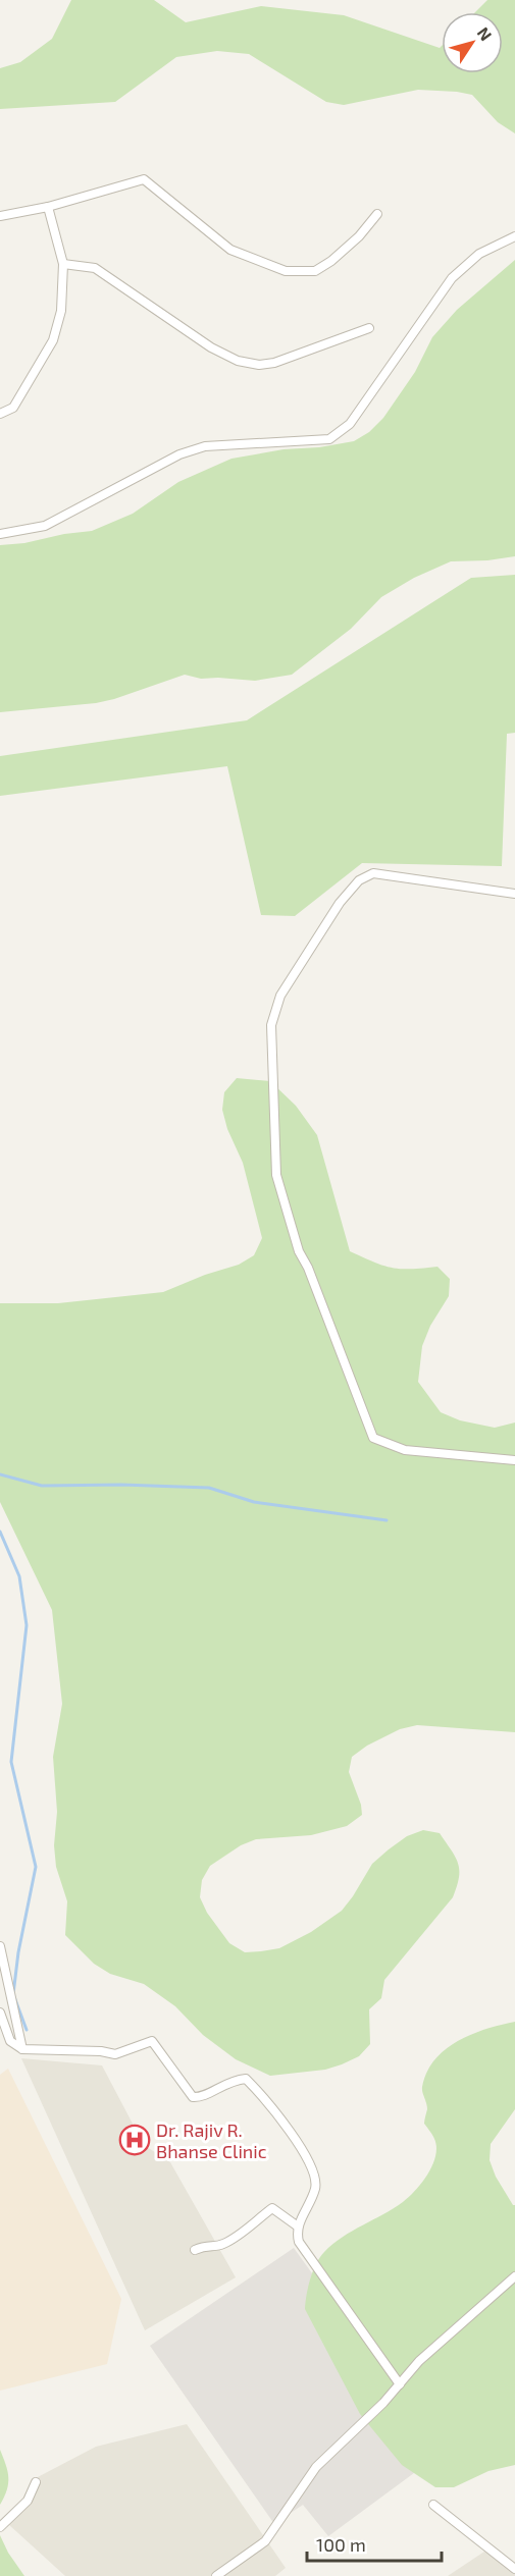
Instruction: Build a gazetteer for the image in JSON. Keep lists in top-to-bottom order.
{
  "places": {
    "hospital": ["Dr. Rajiv R. Bhanse Clinic"]
  },
  "scale_bar": "100 m",
  "north": "top right"
}
